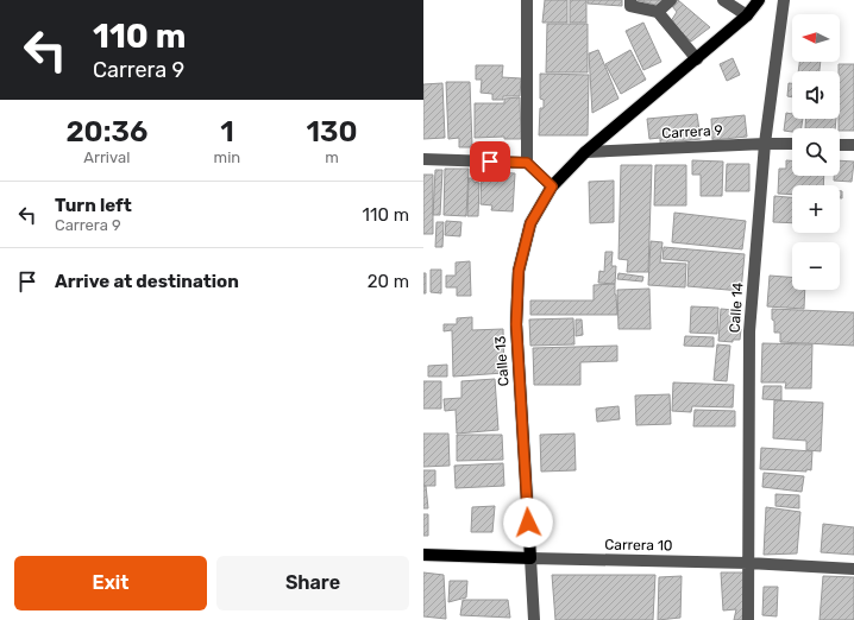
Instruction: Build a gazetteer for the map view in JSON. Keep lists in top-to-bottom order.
{
  "streets": {
    "main road": ["Calle 13", "Carrera 10"],
    "street": ["Carrera 9", "Calle 14"]
  },
  "crossings": [
    ["Carrera 9", "Calle 14"],
    ["Carrera 9", "Calle 13"],
    ["Calle 14", "Carrera 10"],
    ["Calle 13", "Carrera 10"]
  ],
  "north": "left",
  "page": {
    "turn": ["110 m", "Carrera 9"],
    "map_buttons": ["+", "−"],
    "eta": [
      "20:36",
      "Arrival",
      "1",
      "min",
      "130",
      "m"
    ],
    "list": [
      {
        "name": "Turn left",
        "note": "Carrera 9",
        "value": "110 m"
      },
      {
        "name": "Arrive at destination",
        "value": "20 m"
      }
    ],
    "buttons": ["Exit", "Share"]
  }
}
